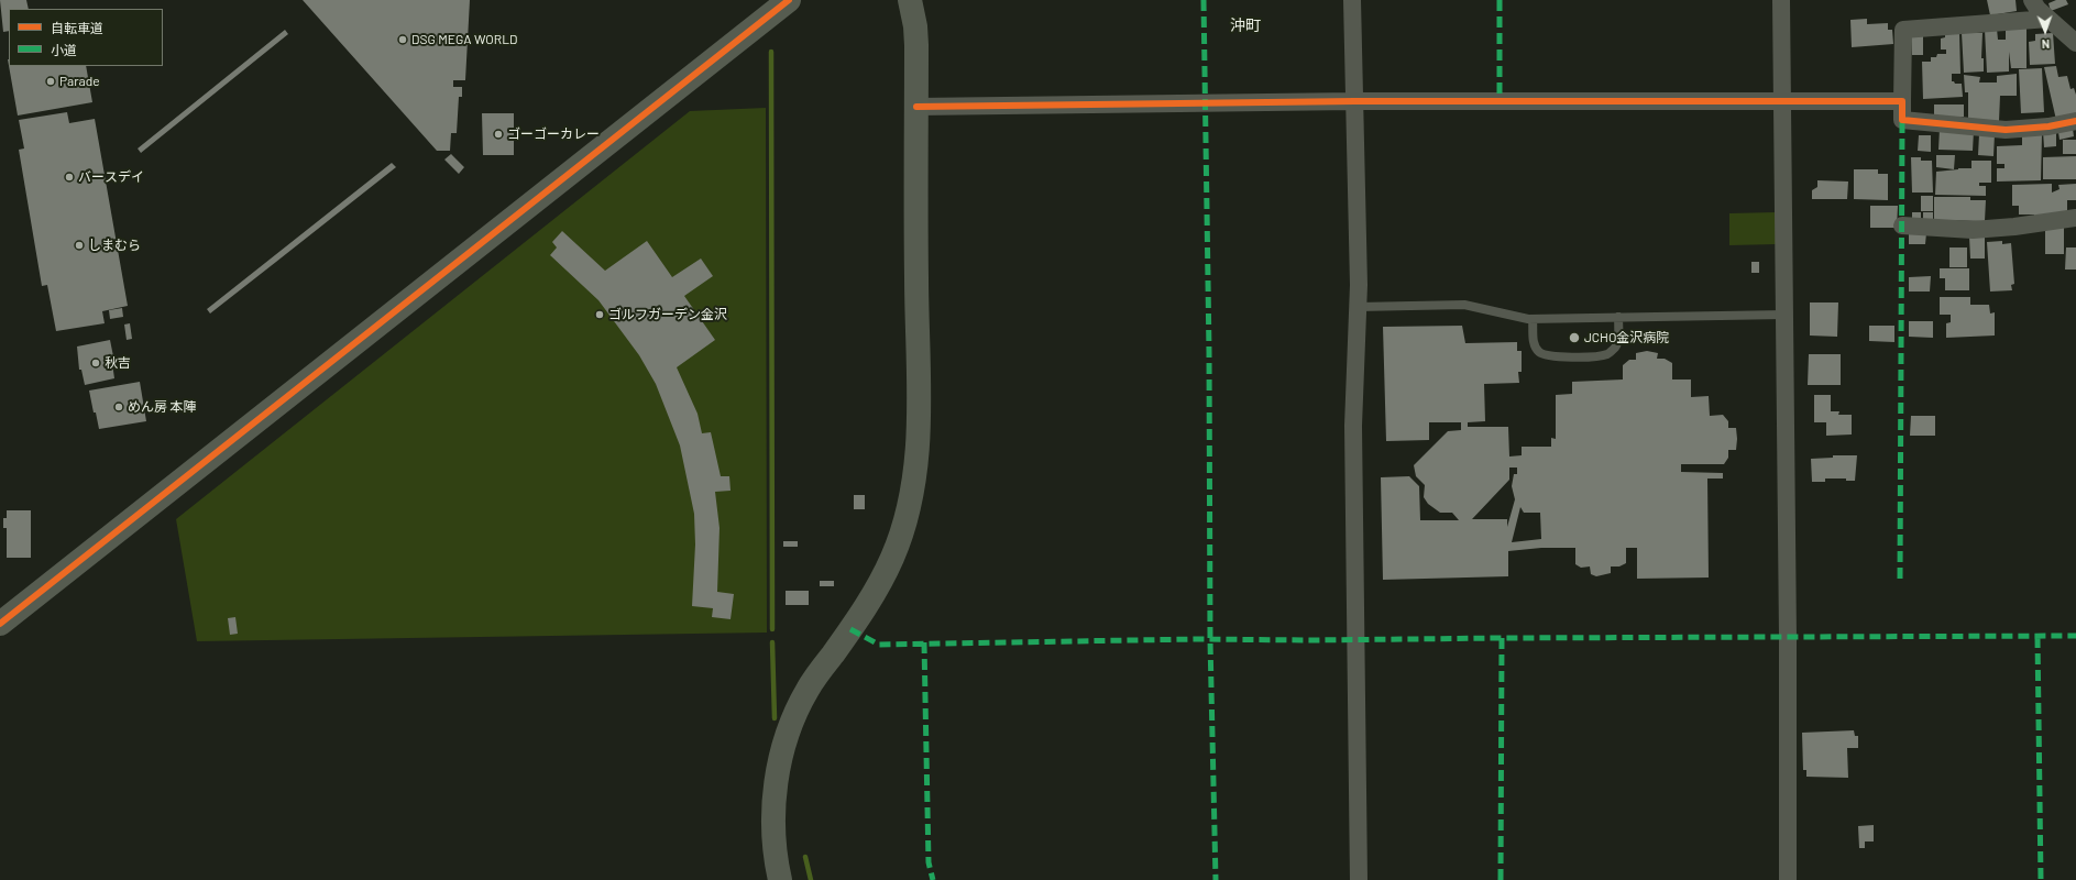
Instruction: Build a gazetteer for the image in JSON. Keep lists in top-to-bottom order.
{
  "districts": ["沖町"],
  "places": [
    "DSG MEGA WORLD",
    "Parade",
    "ゴーゴーカレー",
    "バースデイ",
    "しまむら",
    "ゴルフガーデン金沢",
    "JCHO金沢病院",
    "秋吉",
    "めん房 本陣"
  ],
  "legend": ["自転車道", "小道"],
  "north": "bottom"
}
